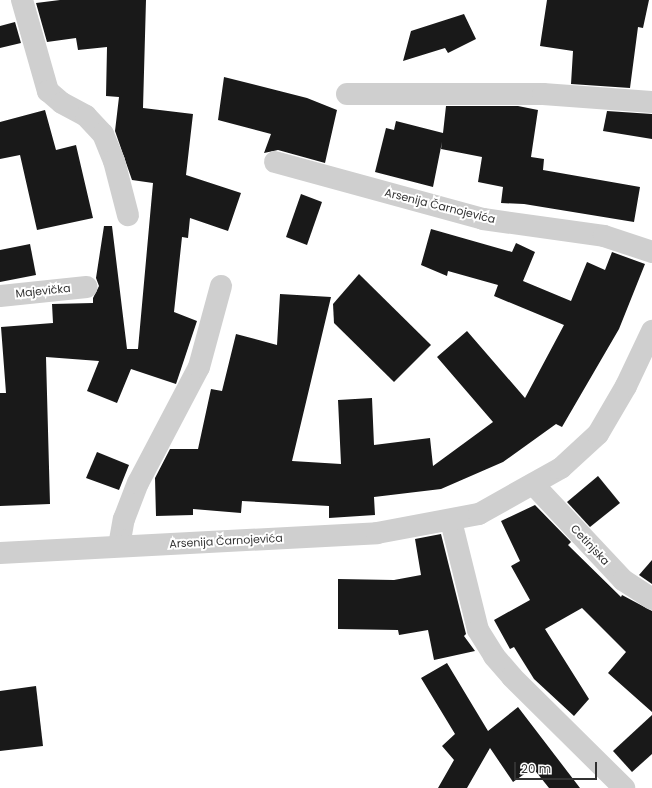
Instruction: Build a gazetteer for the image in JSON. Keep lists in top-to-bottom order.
{
  "streets": {
    "street": ["Arsenija Čarnojevića", "Majevička", "Cetinjska"]
  },
  "crossings": [
    ["Arsenija Čarnojevića", "Cetinjska"]
  ],
  "scale_bar": "20 m"
}
